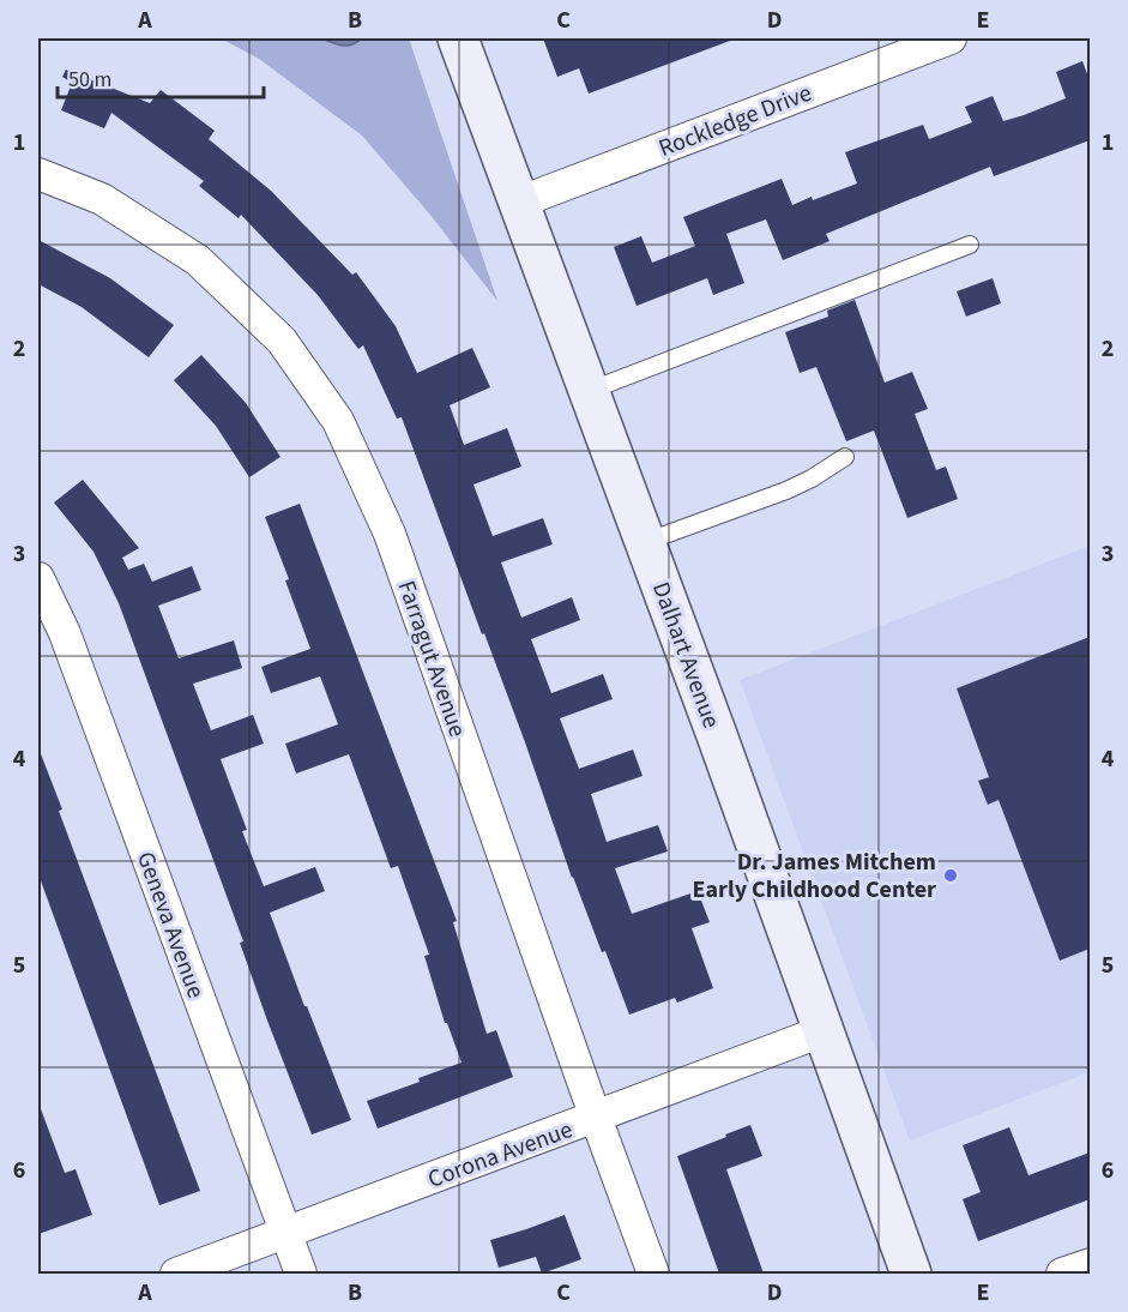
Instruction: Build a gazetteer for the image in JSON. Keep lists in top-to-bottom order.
{
  "streets": {
    "main road": ["Dalhart Avenue"],
    "street": [
      "Rockledge Drive",
      "Farragut Avenue",
      "Geneva Avenue",
      "Corona Avenue"
    ]
  },
  "crossings": [
    ["Rockledge Drive", "Dalhart Avenue"],
    ["Dalhart Avenue", "Corona Avenue"],
    ["Farragut Avenue", "Corona Avenue"],
    ["Geneva Avenue", "Corona Avenue"]
  ],
  "places": ["Dr. James Mitchem Early Childhood Center"],
  "scale_bar": "50 m",
  "grid": {
    "columns": [
      "A",
      "B",
      "C",
      "D",
      "E"
    ],
    "rows": [
      "1",
      "2",
      "3",
      "4",
      "5",
      "6"
    ]
  }
}
